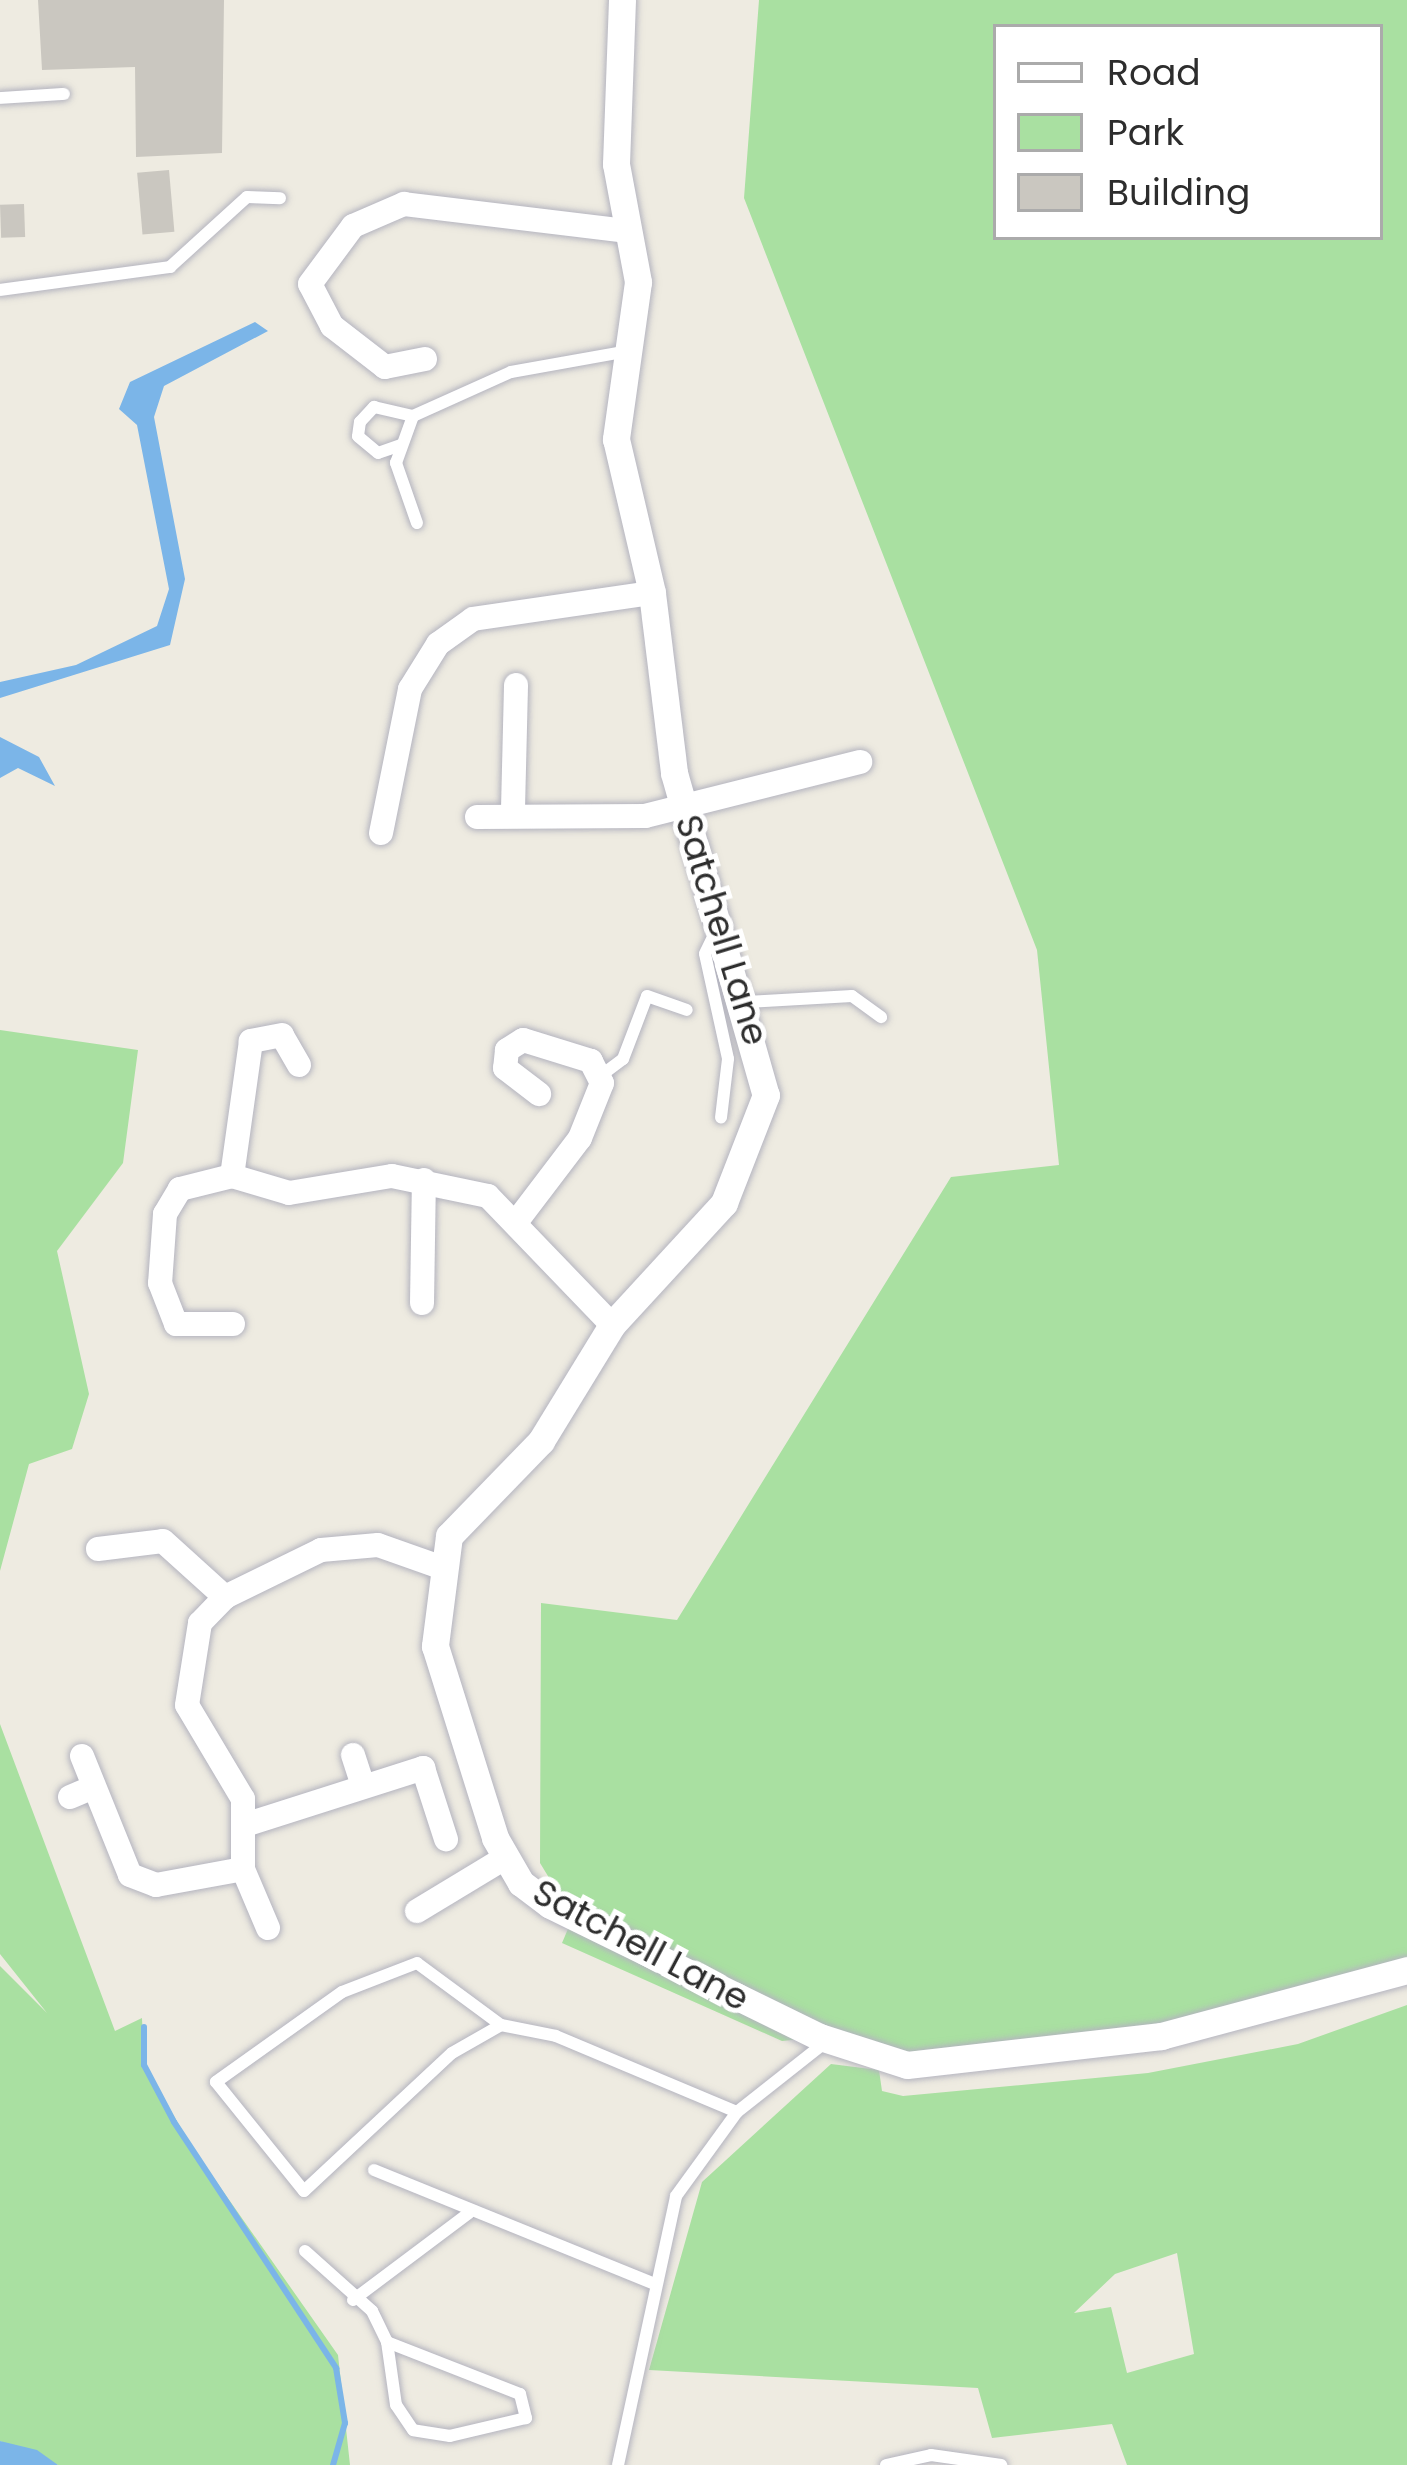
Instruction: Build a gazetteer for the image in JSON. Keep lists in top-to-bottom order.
{
  "streets": {
    "street": ["Satchell Lane"]
  },
  "legend": ["Road", "Park", "Building"]
}
